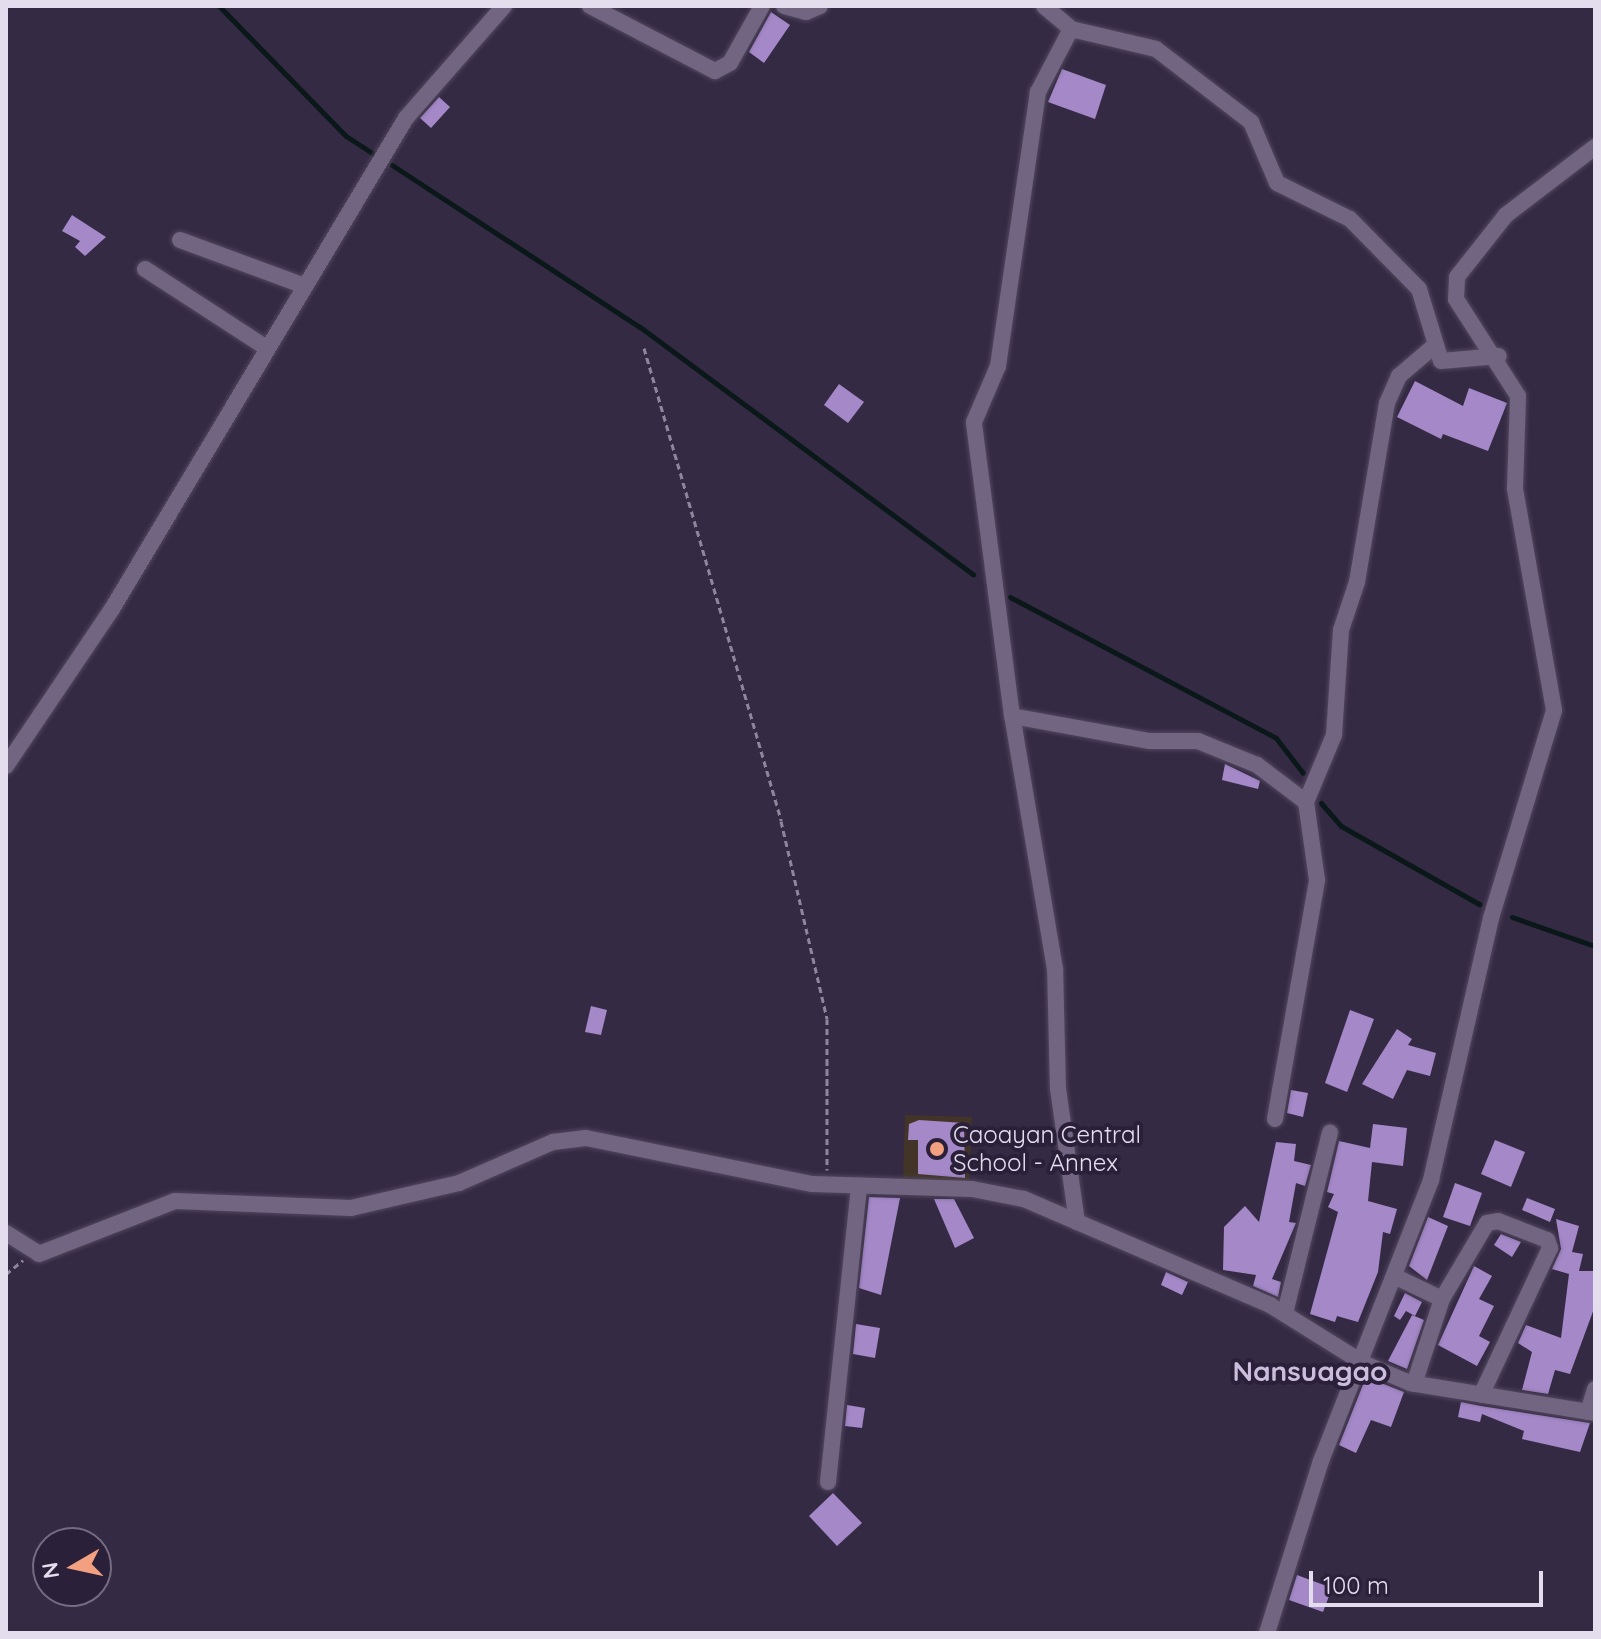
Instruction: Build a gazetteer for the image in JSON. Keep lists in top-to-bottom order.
{
  "districts": ["Nansuagao"],
  "places": ["Caoayan Central School - Annex"],
  "scale_bar": "100 m",
  "north": "left"
}
